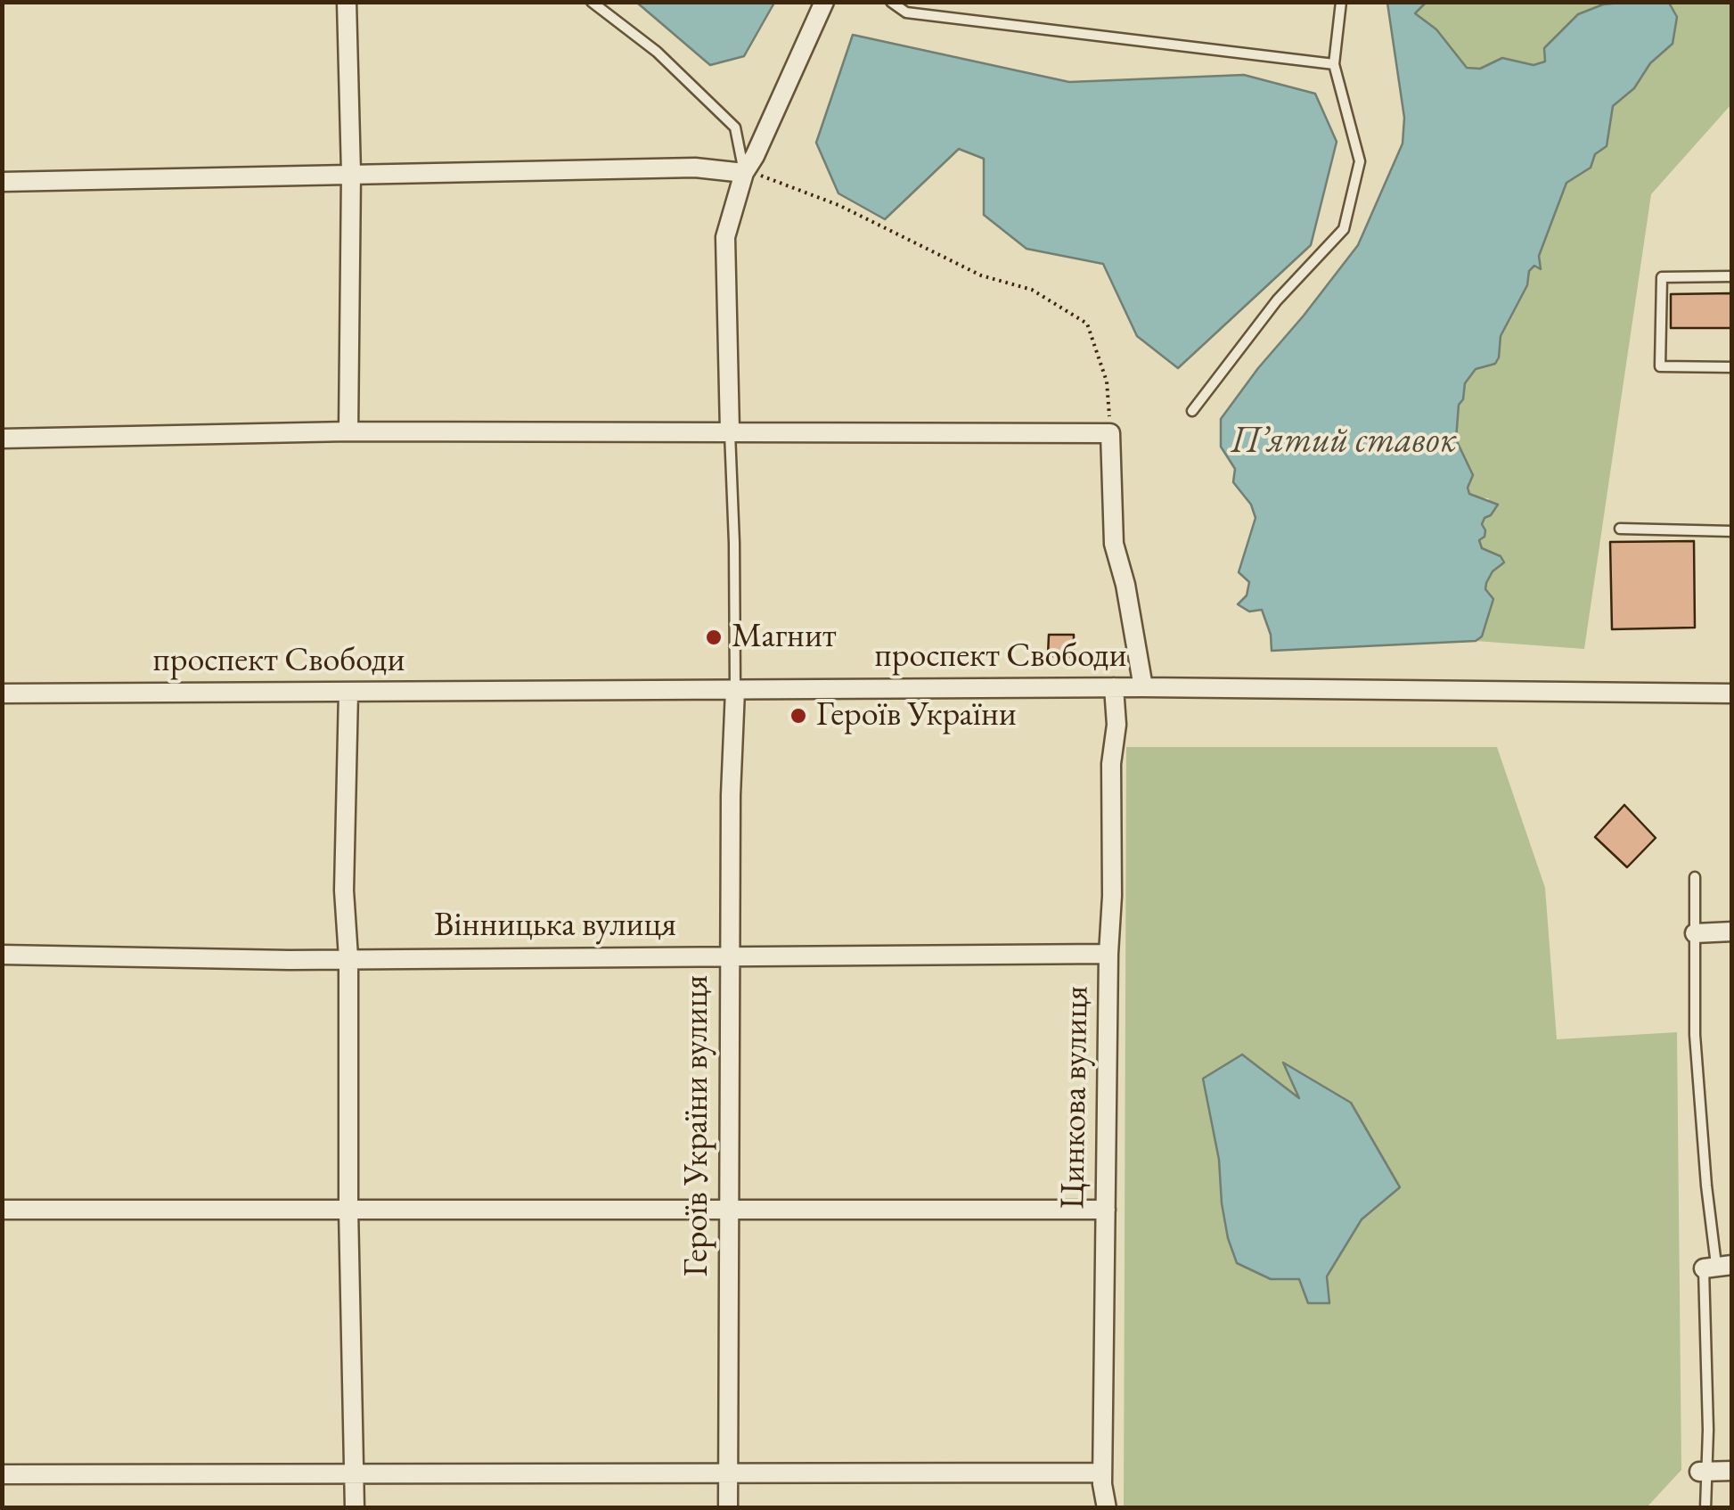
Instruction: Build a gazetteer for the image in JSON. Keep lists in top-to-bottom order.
{
  "streets": {
    "street": [
      "проспект Свободи",
      "Вінницька вулиця",
      "Цинкова вулиця",
      "Героїв України вулиця"
    ]
  },
  "crossings": [
    ["проспект Свободи", "Цинкова вулиця"],
    ["проспект Свободи", "Героїв України вулиця"],
    ["Вінницька вулиця", "Цинкова вулиця"],
    ["Вінницька вулиця", "Героїв України вулиця"]
  ],
  "water": ["П’ятий ставок"],
  "places": ["Магнит", "Героїв України"]
}
